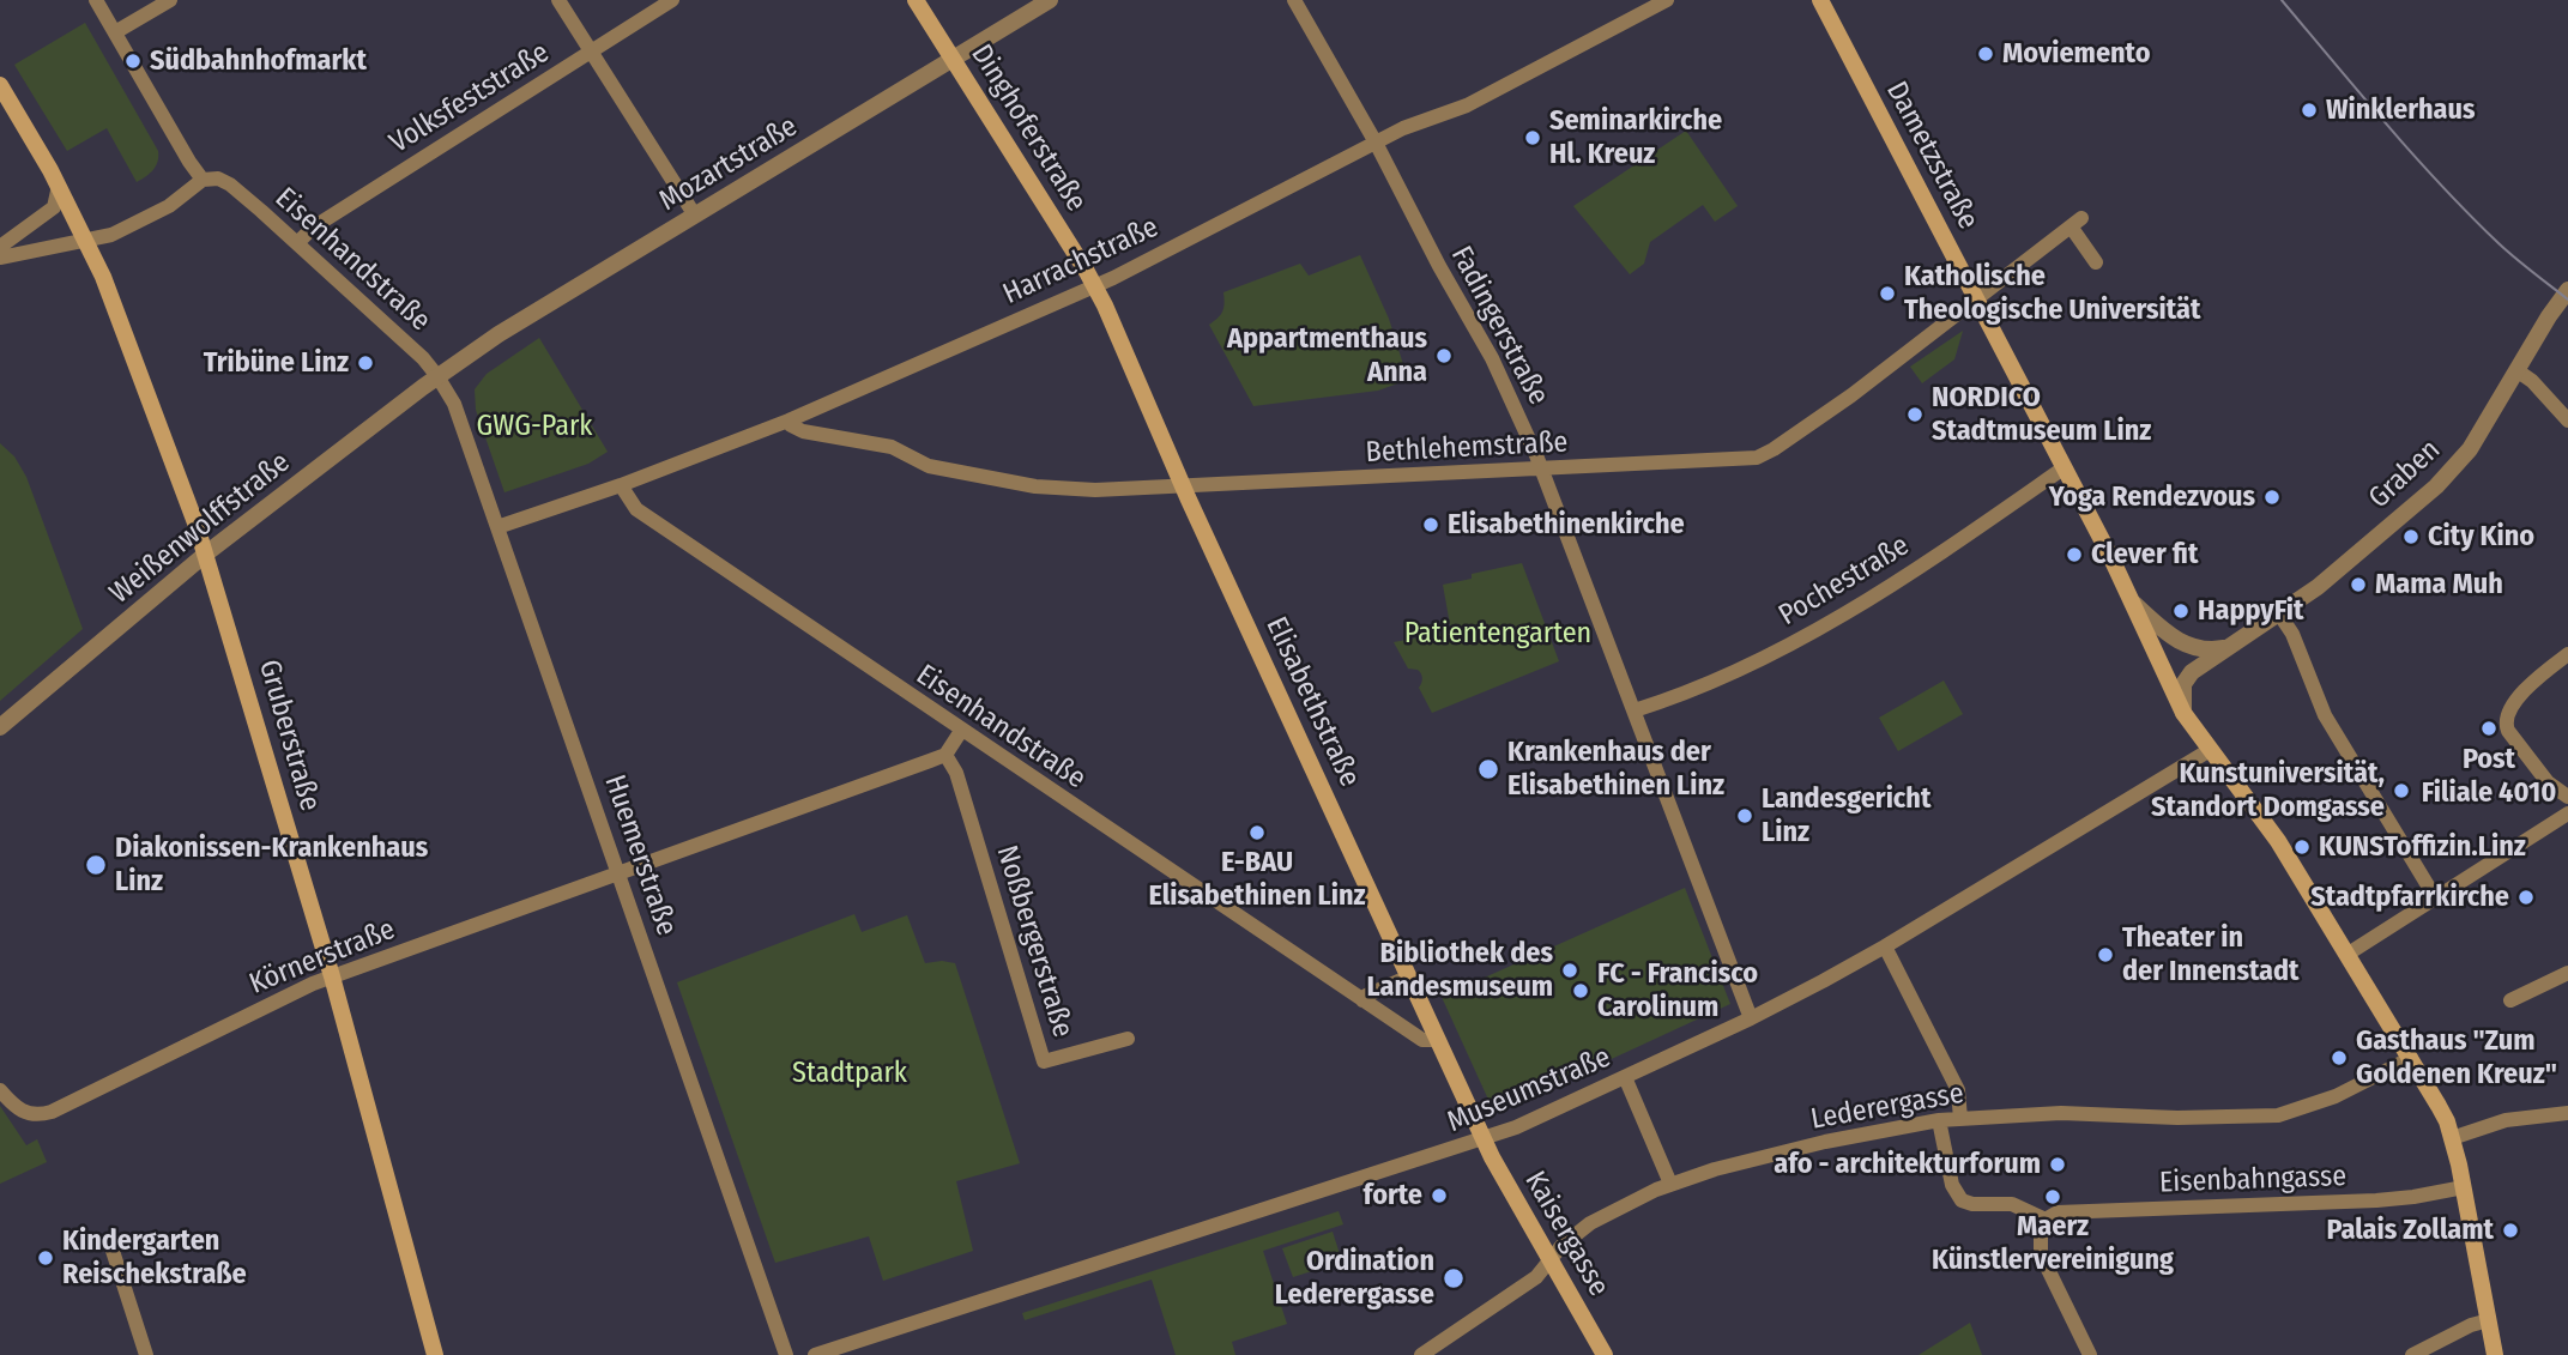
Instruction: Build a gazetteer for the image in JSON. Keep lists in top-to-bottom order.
{
  "streets": {
    "main road": [
      "Dinghoferstraße",
      "Dametzstraße",
      "Elisabethstraße",
      "Gruberstraße",
      "Kaisergasse"
    ],
    "street": [
      "Volksfeststraße",
      "Mozartstraße",
      "Eisenhandstraße",
      "Harrachstraße",
      "Fadingerstraße",
      "Bethlehemstraße",
      "Graben",
      "Weißenwolffstraße",
      "Pochestraße",
      "Huemerstraße",
      "Noßbergerstraße",
      "Körnerstraße",
      "Museumstraße",
      "Lederergasse",
      "Eisenbahngasse"
    ]
  },
  "crossings": [
    ["Volksfeststraße", "Eisenhandstraße"],
    ["Dinghoferstraße", "Mozartstraße"],
    ["Dinghoferstraße", "Harrachstraße"],
    ["Dinghoferstraße", "Elisabethstraße"],
    ["Dametzstraße", "Bethlehemstraße"],
    ["Dametzstraße", "Pochestraße"],
    ["Mozartstraße", "Eisenhandstraße"],
    ["Mozartstraße", "Weißenwolffstraße"],
    ["Mozartstraße", "Huemerstraße"],
    ["Eisenhandstraße", "Harrachstraße"],
    ["Eisenhandstraße", "Weißenwolffstraße"],
    ["Eisenhandstraße", "Elisabethstraße"],
    ["Eisenhandstraße", "Huemerstraße"],
    ["Harrachstraße", "Fadingerstraße"],
    ["Harrachstraße", "Bethlehemstraße"],
    ["Harrachstraße", "Elisabethstraße"],
    ["Harrachstraße", "Huemerstraße"],
    ["Fadingerstraße", "Bethlehemstraße"],
    ["Fadingerstraße", "Pochestraße"],
    ["Fadingerstraße", "Museumstraße"],
    ["Bethlehemstraße", "Elisabethstraße"],
    ["Weißenwolffstraße", "Gruberstraße"],
    ["Weißenwolffstraße", "Huemerstraße"],
    ["Elisabethstraße", "Museumstraße"],
    ["Elisabethstraße", "Kaisergasse"],
    ["Gruberstraße", "Körnerstraße"],
    ["Huemerstraße", "Körnerstraße"],
    ["Noßbergerstraße", "Körnerstraße"],
    ["Museumstraße", "Kaisergasse"],
    ["Lederergasse", "Kaisergasse"]
  ],
  "parks": ["GWG-Park", "Patientengarten", "Stadtpark"],
  "places": [
    "Moviemento",
    "Südbahnhofmarkt",
    "Winklerhaus",
    "Seminarkirche Hl. Kreuz",
    "Katholische Theologische Universität",
    "Appartmenthaus Anna",
    "Tribüne Linz",
    "NORDICO Stadtmuseum Linz",
    "Yoga Rendezvous",
    "Elisabethinenkirche",
    "City Kino",
    "Clever fit",
    "Mama Muh",
    "HappyFit",
    "Post Filiale 4010",
    "Krankenhaus der Elisabethinen Linz",
    "Kunstuniversität, Standort Domgasse",
    "Landesgericht Linz",
    "E-BAU Elisabethinen Linz",
    "KUNSToffizin.Linz",
    "Diakonissen-Krankenhaus Linz",
    "Stadtpfarrkirche",
    "Theater in der Innenstadt",
    "Bibliothek des Landesmuseum",
    "FC - Francisco Carolinum",
    "Gasthaus \"Zum Goldenen Kreuz\"",
    "afo - architekturforum",
    "forte",
    "Maerz Künstlervereinigung",
    "Palais Zollamt",
    "Kindergarten Reischekstraße",
    "Ordination Lederergasse"
  ]
}
